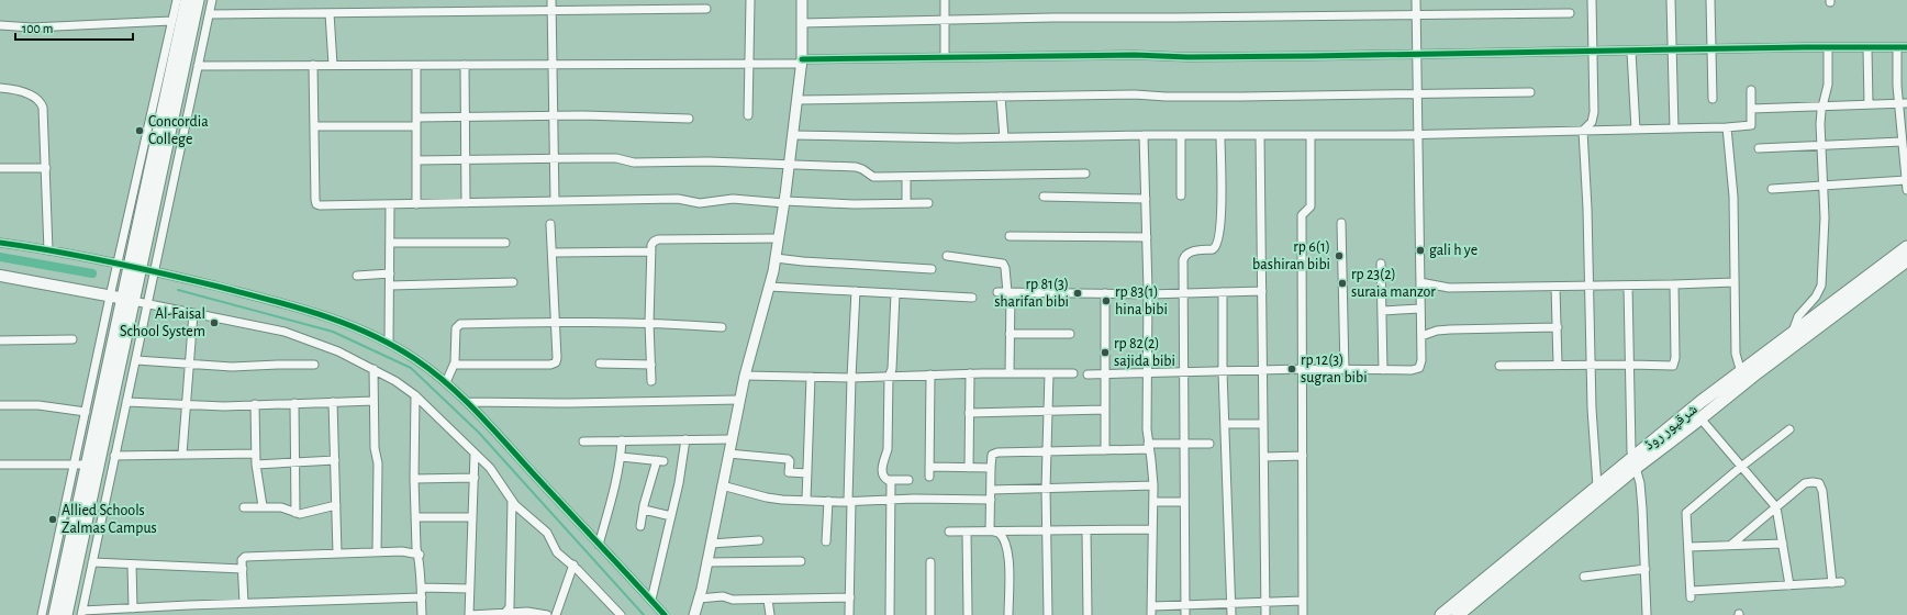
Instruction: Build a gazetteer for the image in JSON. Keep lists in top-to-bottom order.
{
  "streets": {
    "main road": ["شرقپور روڈ"]
  },
  "places": [
    "Concordia College",
    "gali h ye",
    "rp 6(1) bashiran bibi",
    "rp 23(2) suraia manzor",
    "rp 81(3) sharifan bibi",
    "rp 83(1) hina bibi",
    "Al-Faisal School System",
    "rp 82(2) sajida bibi",
    "rp 12(3) sugran bibi",
    "Allied Schools Zalmas Campus"
  ],
  "scale_bar": "100 m"
}
